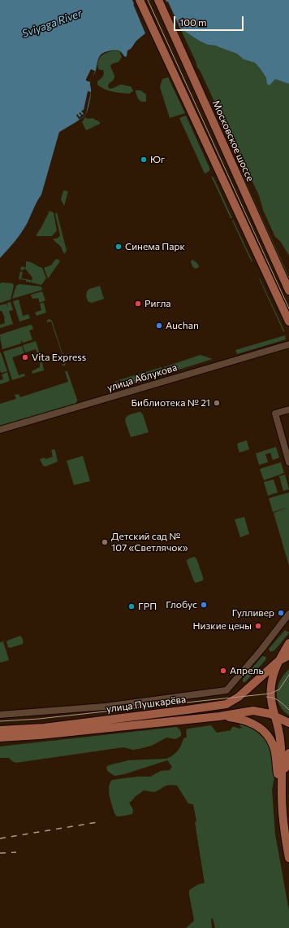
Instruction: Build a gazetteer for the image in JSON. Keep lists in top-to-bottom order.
{
  "streets": {
    "main road": ["Московское шоссе", "улица Пушкарёва"],
    "street": ["улица Аблукова"]
  },
  "water": ["Sviyaga River"],
  "places": [
    "Юг",
    "Синема Парк",
    "Ригла",
    "Auchan",
    "Vita Express",
    "Библиотека № 21",
    "Детский сад № 107 «Светлячок»",
    "Глобус",
    "ГРП",
    "Гулливер",
    "Низкие цены",
    "Апрель"
  ],
  "scale_bar": "100 m"
}
